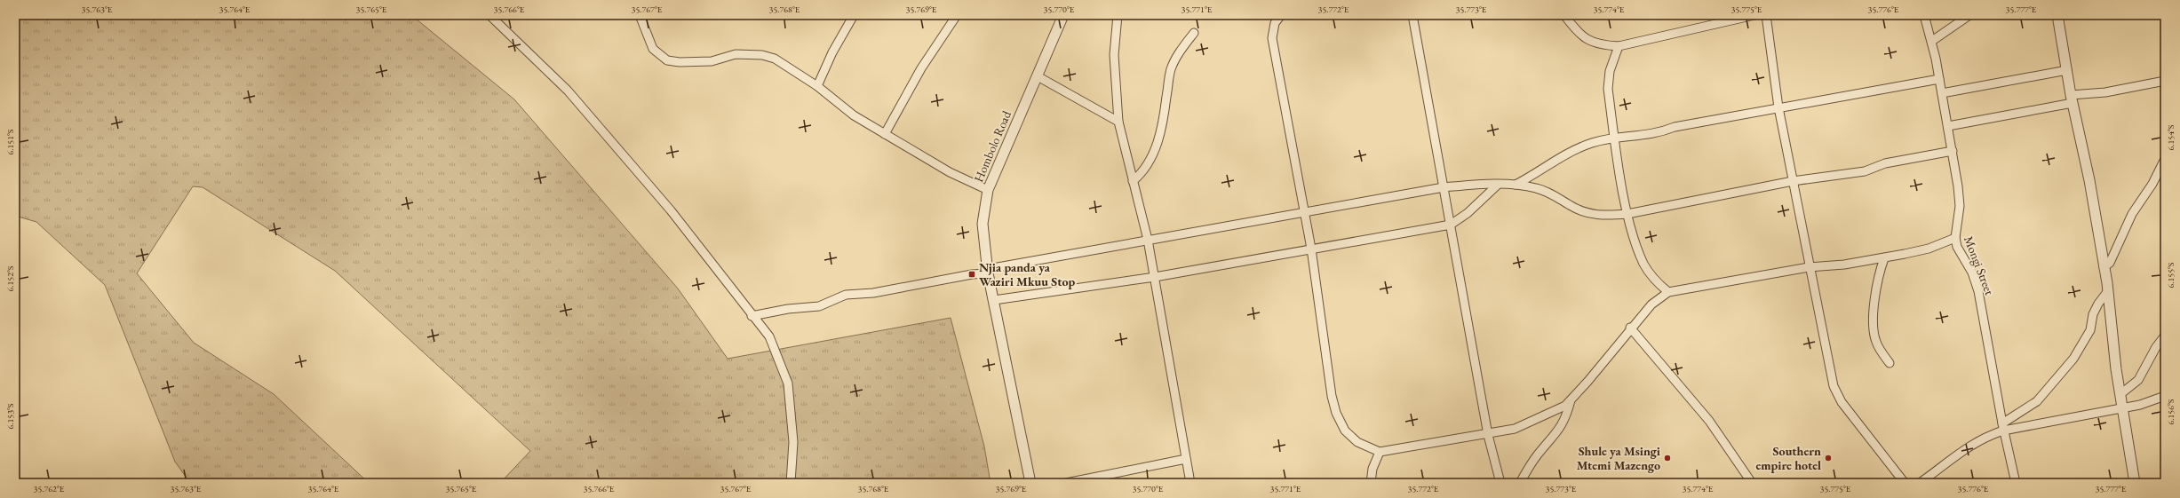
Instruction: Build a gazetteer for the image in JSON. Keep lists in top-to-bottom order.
{
  "streets": {
    "street": ["Hombolo Road", "Mongi Street"]
  },
  "places": {
    "transit": ["Njia panda ya Waziri Mkuu Stop"],
    "other": ["Shule ya Msingi Mtemi Mazengo", "Southern empire hotel"]
  },
  "coordinates": [
    "35.763°E",
    "35.764°E",
    "35.765°E",
    "35.766°E",
    "35.767°E",
    "35.768°E",
    "35.769°E",
    "35.770°E",
    "35.771°E",
    "35.772°E",
    "35.773°E",
    "35.774°E",
    "35.775°E",
    "35.776°E",
    "35.777°E",
    "6.154°S",
    "6.151°S",
    "6.155°S",
    "6.152°S",
    "6.156°S",
    "6.153°S",
    "35.762°E"
  ]
}
